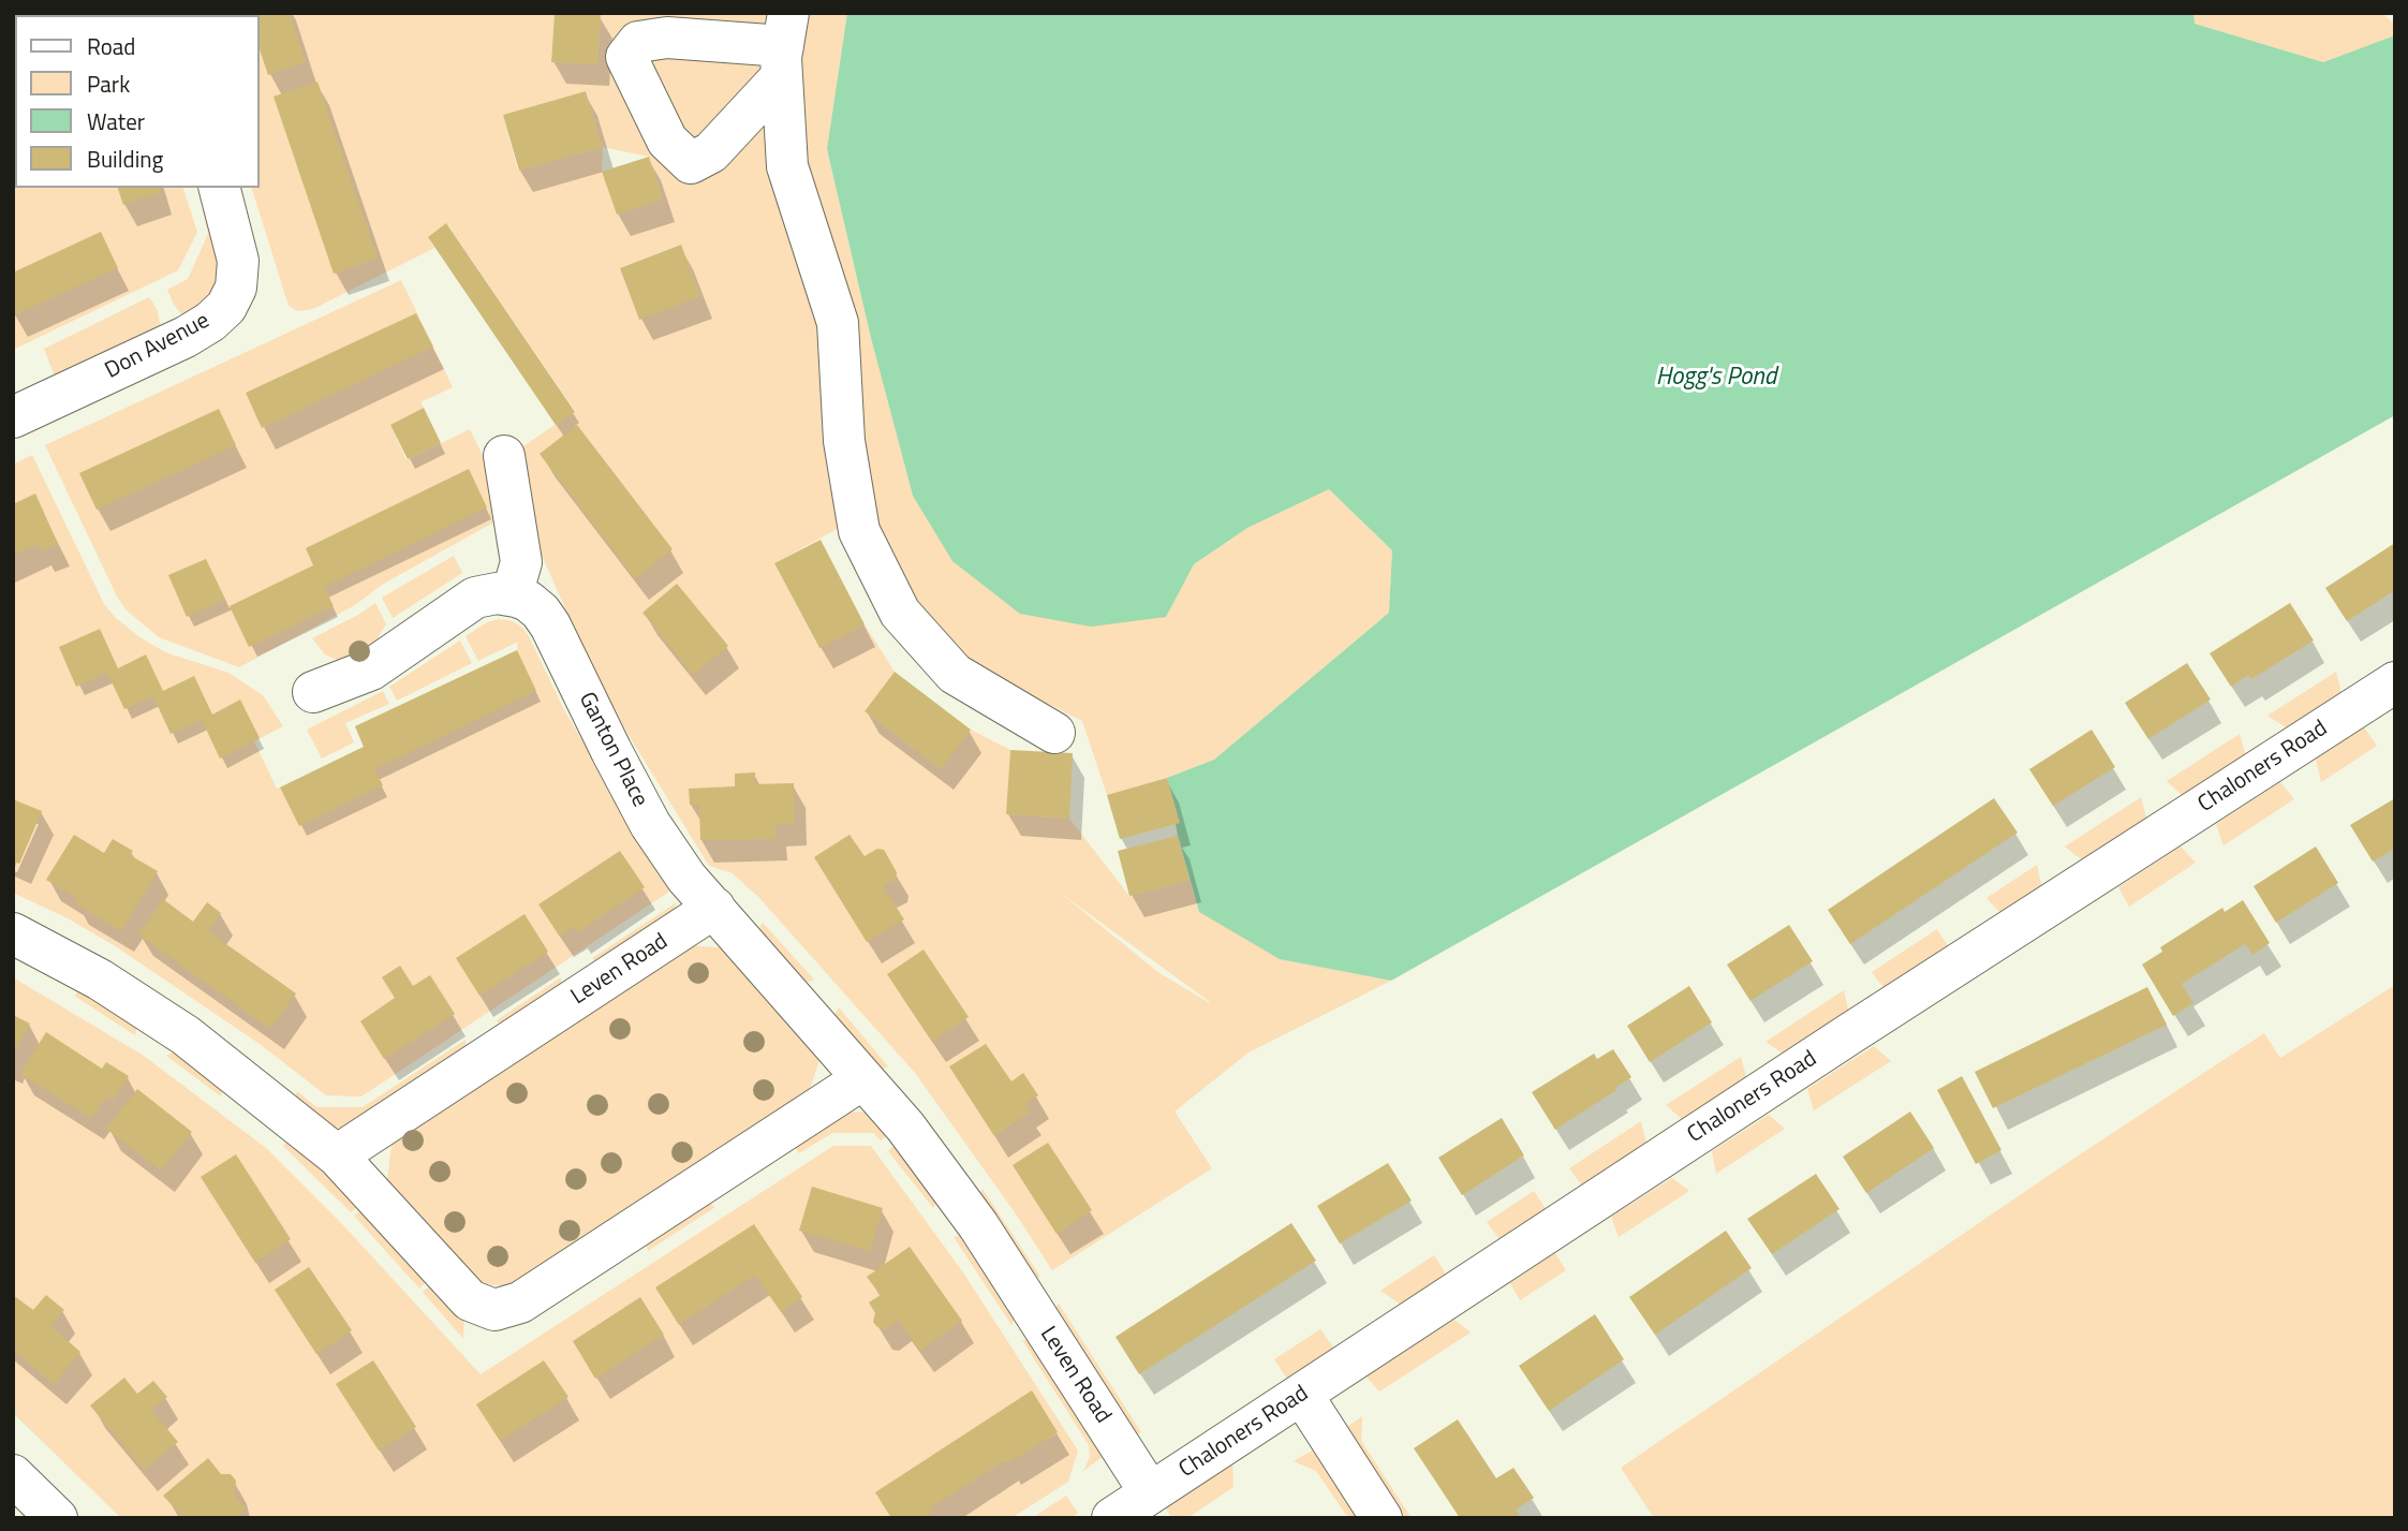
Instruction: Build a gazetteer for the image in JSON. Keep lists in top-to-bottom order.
{
  "streets": {
    "street": [
      "Don Avenue",
      "Ganton Place",
      "Chaloners Road",
      "Leven Road"
    ]
  },
  "crossings": [
    ["Ganton Place", "Leven Road"],
    ["Chaloners Road", "Leven Road"]
  ],
  "water": ["Hogg's Pond"],
  "legend": [
    "Road",
    "Park",
    "Water",
    "Building"
  ]
}
